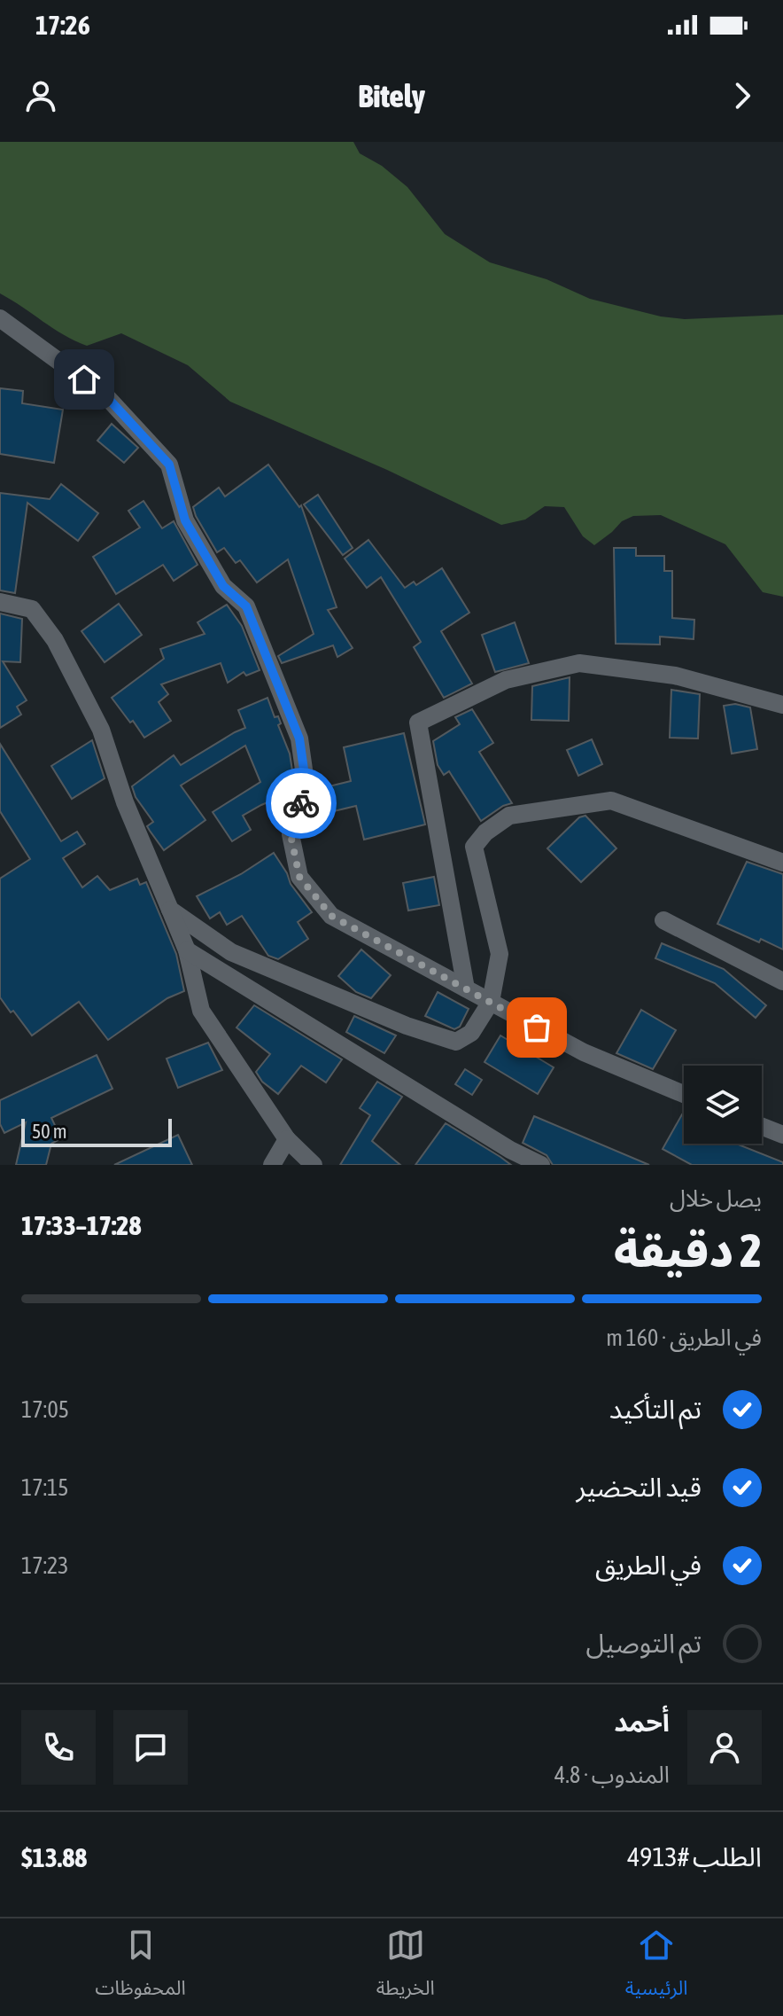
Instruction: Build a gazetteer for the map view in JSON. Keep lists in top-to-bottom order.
{
  "scale_bar": "50 m",
  "page": {
    "status": "17:26",
    "header": "Bitely",
    "scale": "50 m",
    "heading": ["2 دقيقة", "يصل خلال", "17:28–17:33"],
    "panel": [
      "أحمد",
      "المندوب · 4.8",
      "الطلب #4913",
      "$13.88"
    ],
    "bar": "في الطريق · 160 m",
    "list": [
      ["تم التأكيد", "17:05"],
      ["قيد التحضير", "17:15"],
      ["في الطريق", "17:23"],
      "تم التوصيل"
    ],
    "tabs": ["الرئيسية", "الخريطة", "المحفوظات"]
  }
}
